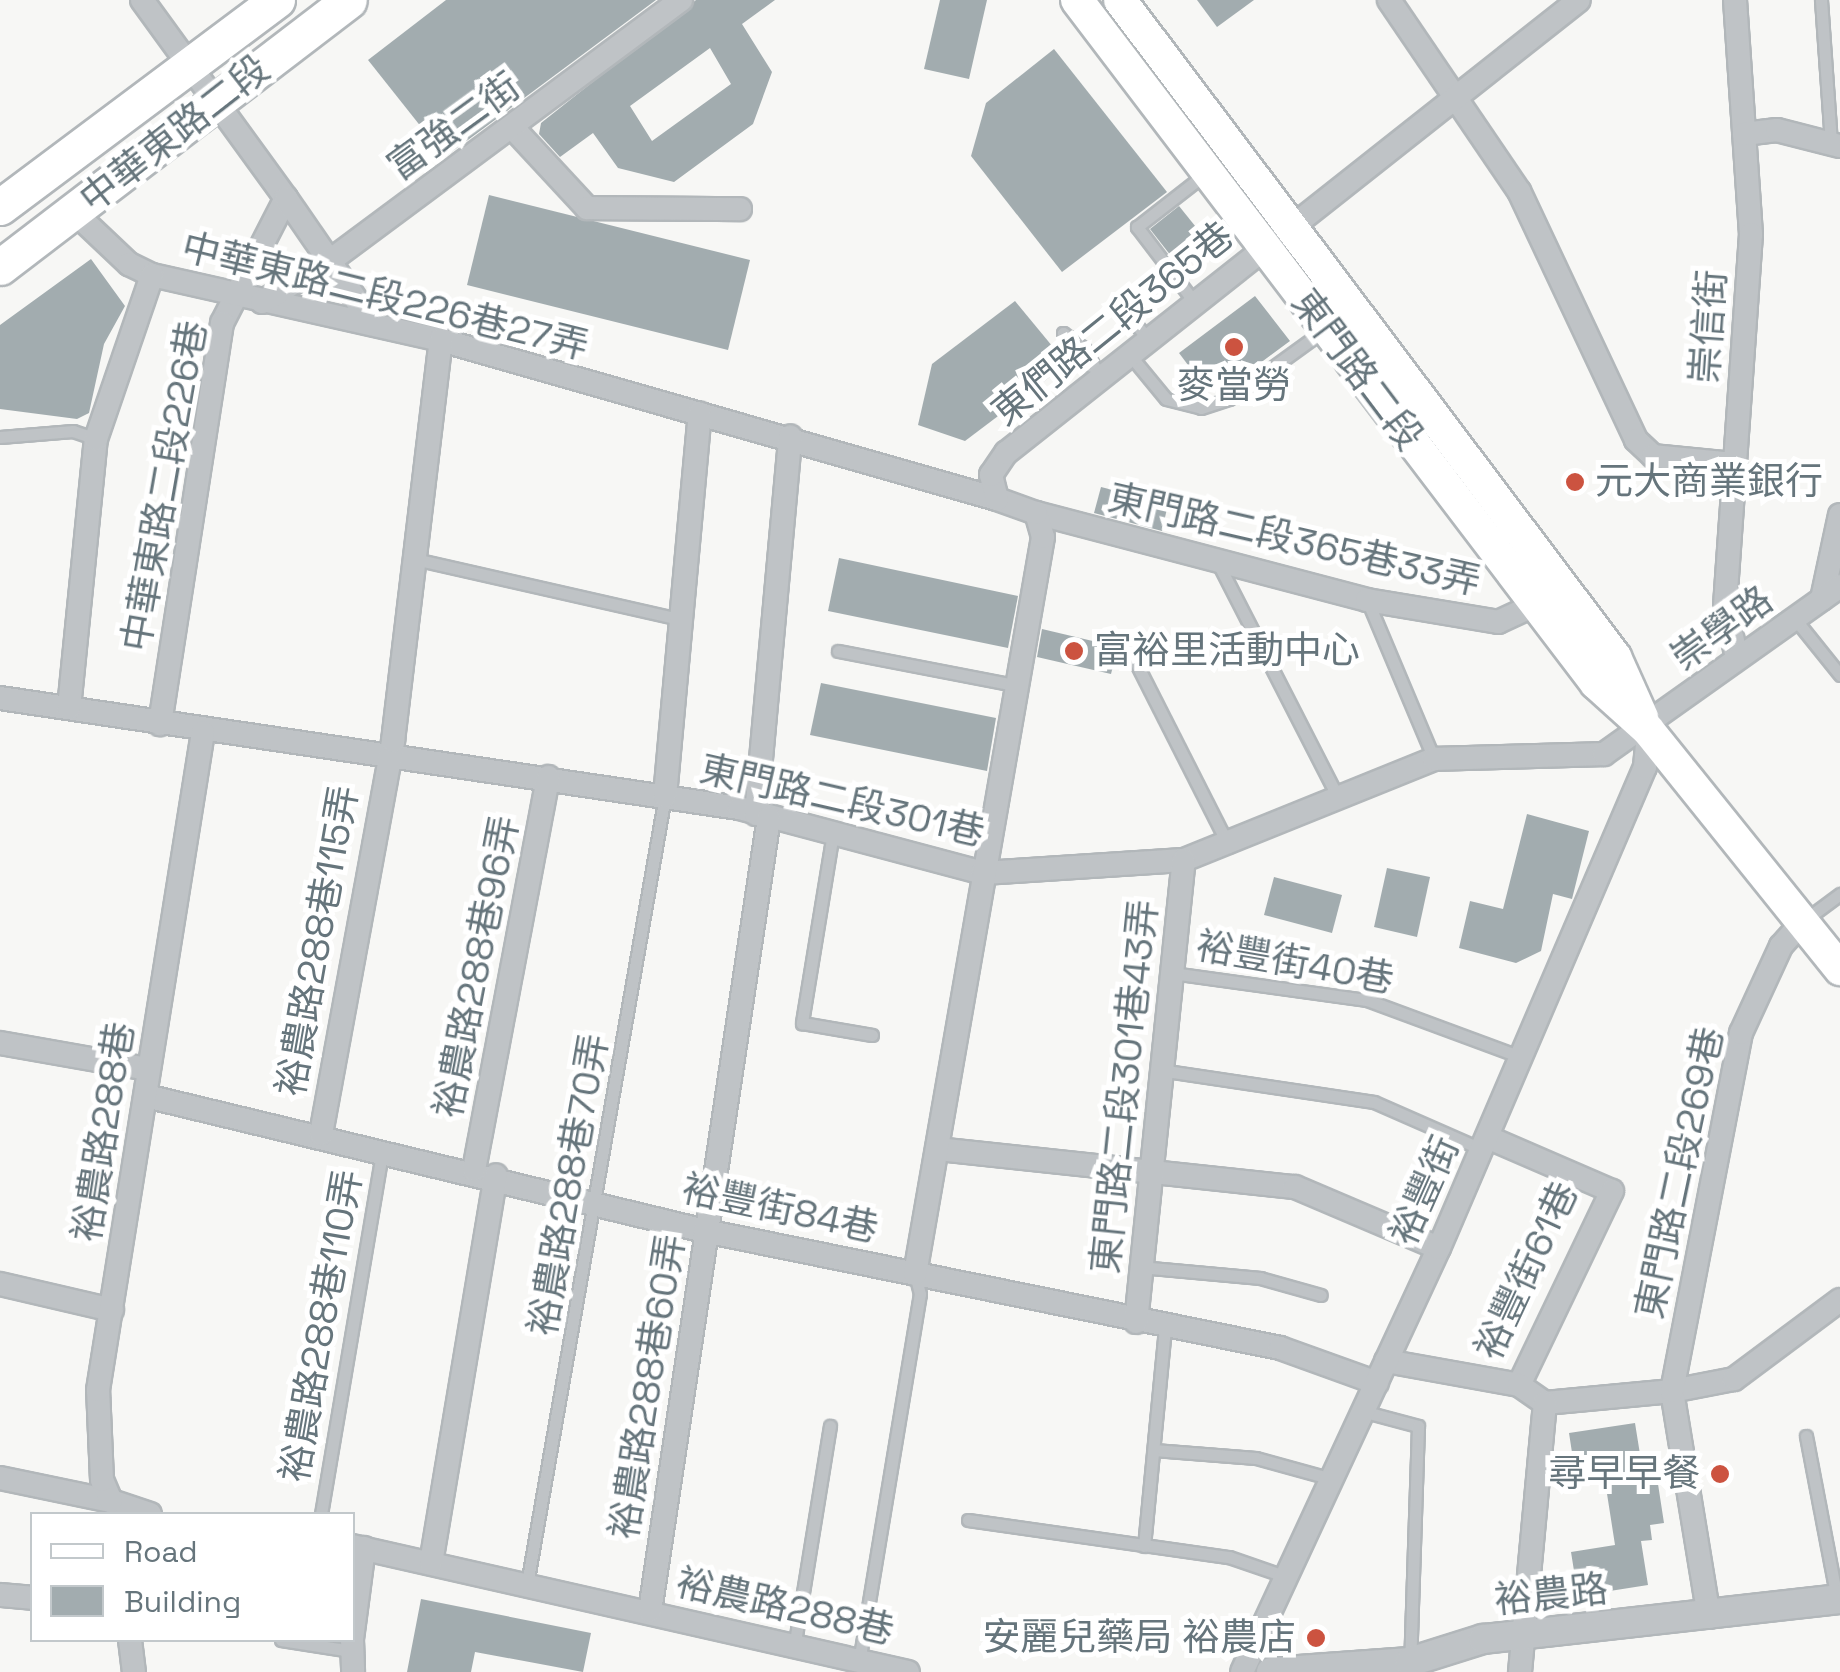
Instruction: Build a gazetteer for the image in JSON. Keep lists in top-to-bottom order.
{
  "streets": {
    "main road": ["中華東路二段", "東門路二段"],
    "street": [
      "富強二街",
      "中華東路二段226巷27弄",
      "東們路二段365巷",
      "崇信街",
      "中華東路二段226巷",
      "東門路二段365巷33弄",
      "崇學路",
      "東門路二段301巷",
      "裕農路288巷115弄",
      "裕農路288巷96弄",
      "東門路二段301巷43弄",
      "裕農路288巷",
      "東門路二段269巷",
      "裕豐街",
      "裕豐街84巷",
      "裕豐街61巷",
      "裕農路288巷60弄",
      "裕農路"
    ],
    "lane": ["裕豐街40巷", "裕農路288巷70弄", "裕農路288巷110弄"]
  },
  "crossings": [
    ["富強二街", "中華東路二段226巷27弄"],
    ["富強二街", "中華東路二段226巷"],
    ["中華東路二段", "中華東路二段226巷27弄"],
    ["中華東路二段226巷27弄", "東們路二段365巷"],
    ["中華東路二段226巷27弄", "中華東路二段226巷"],
    ["中華東路二段226巷27弄", "裕農路288巷115弄"],
    ["中華東路二段226巷27弄", "裕農路288巷60弄"],
    ["東們路二段365巷", "東門路二段"],
    ["崇信街", "崇學路"],
    ["東門路二段", "東門路二段365巷33弄"],
    ["東門路二段", "崇學路"],
    ["東門路二段", "東門路二段301巷"],
    ["東門路二段", "東門路二段269巷"],
    ["東門路二段", "裕豐街"],
    ["中華東路二段226巷", "東門路二段301巷"],
    ["崇學路", "東門路二段301巷"],
    ["崇學路", "裕豐街"],
    ["東門路二段301巷", "裕農路288巷115弄"],
    ["東門路二段301巷", "裕農路288巷96弄"],
    ["東門路二段301巷", "東門路二段301巷43弄"],
    ["東門路二段301巷", "裕農路288巷"],
    ["東門路二段301巷", "裕農路288巷70弄"],
    ["東門路二段301巷", "裕豐街"],
    ["東門路二段301巷", "裕農路288巷60弄"],
    ["裕農路288巷115弄", "裕豐街84巷"],
    ["裕豐街40巷", "東門路二段301巷43弄"],
    ["裕豐街40巷", "裕豐街"],
    ["裕農路288巷96弄", "裕農路288巷"],
    ["裕農路288巷96弄", "裕豐街84巷"],
    ["東門路二段301巷43弄", "裕豐街84巷"],
    ["裕農路288巷", "裕農路288巷70弄"],
    ["裕農路288巷", "裕豐街84巷"],
    ["裕農路288巷", "裕農路288巷60弄"],
    ["裕農路288巷70弄", "裕豐街84巷"],
    ["裕豐街", "裕豐街84巷"],
    ["裕豐街", "裕豐街61巷"],
    ["裕豐街84巷", "裕豐街61巷"],
    ["裕豐街84巷", "裕農路288巷110弄"],
    ["裕豐街84巷", "裕農路288巷60弄"]
  ],
  "places": [
    "麥當勞",
    "元大商業銀行",
    "富裕里活動中心",
    "尋早早餐",
    "安麗兒藥局 裕農店"
  ],
  "legend": ["Road", "Building"]
}
